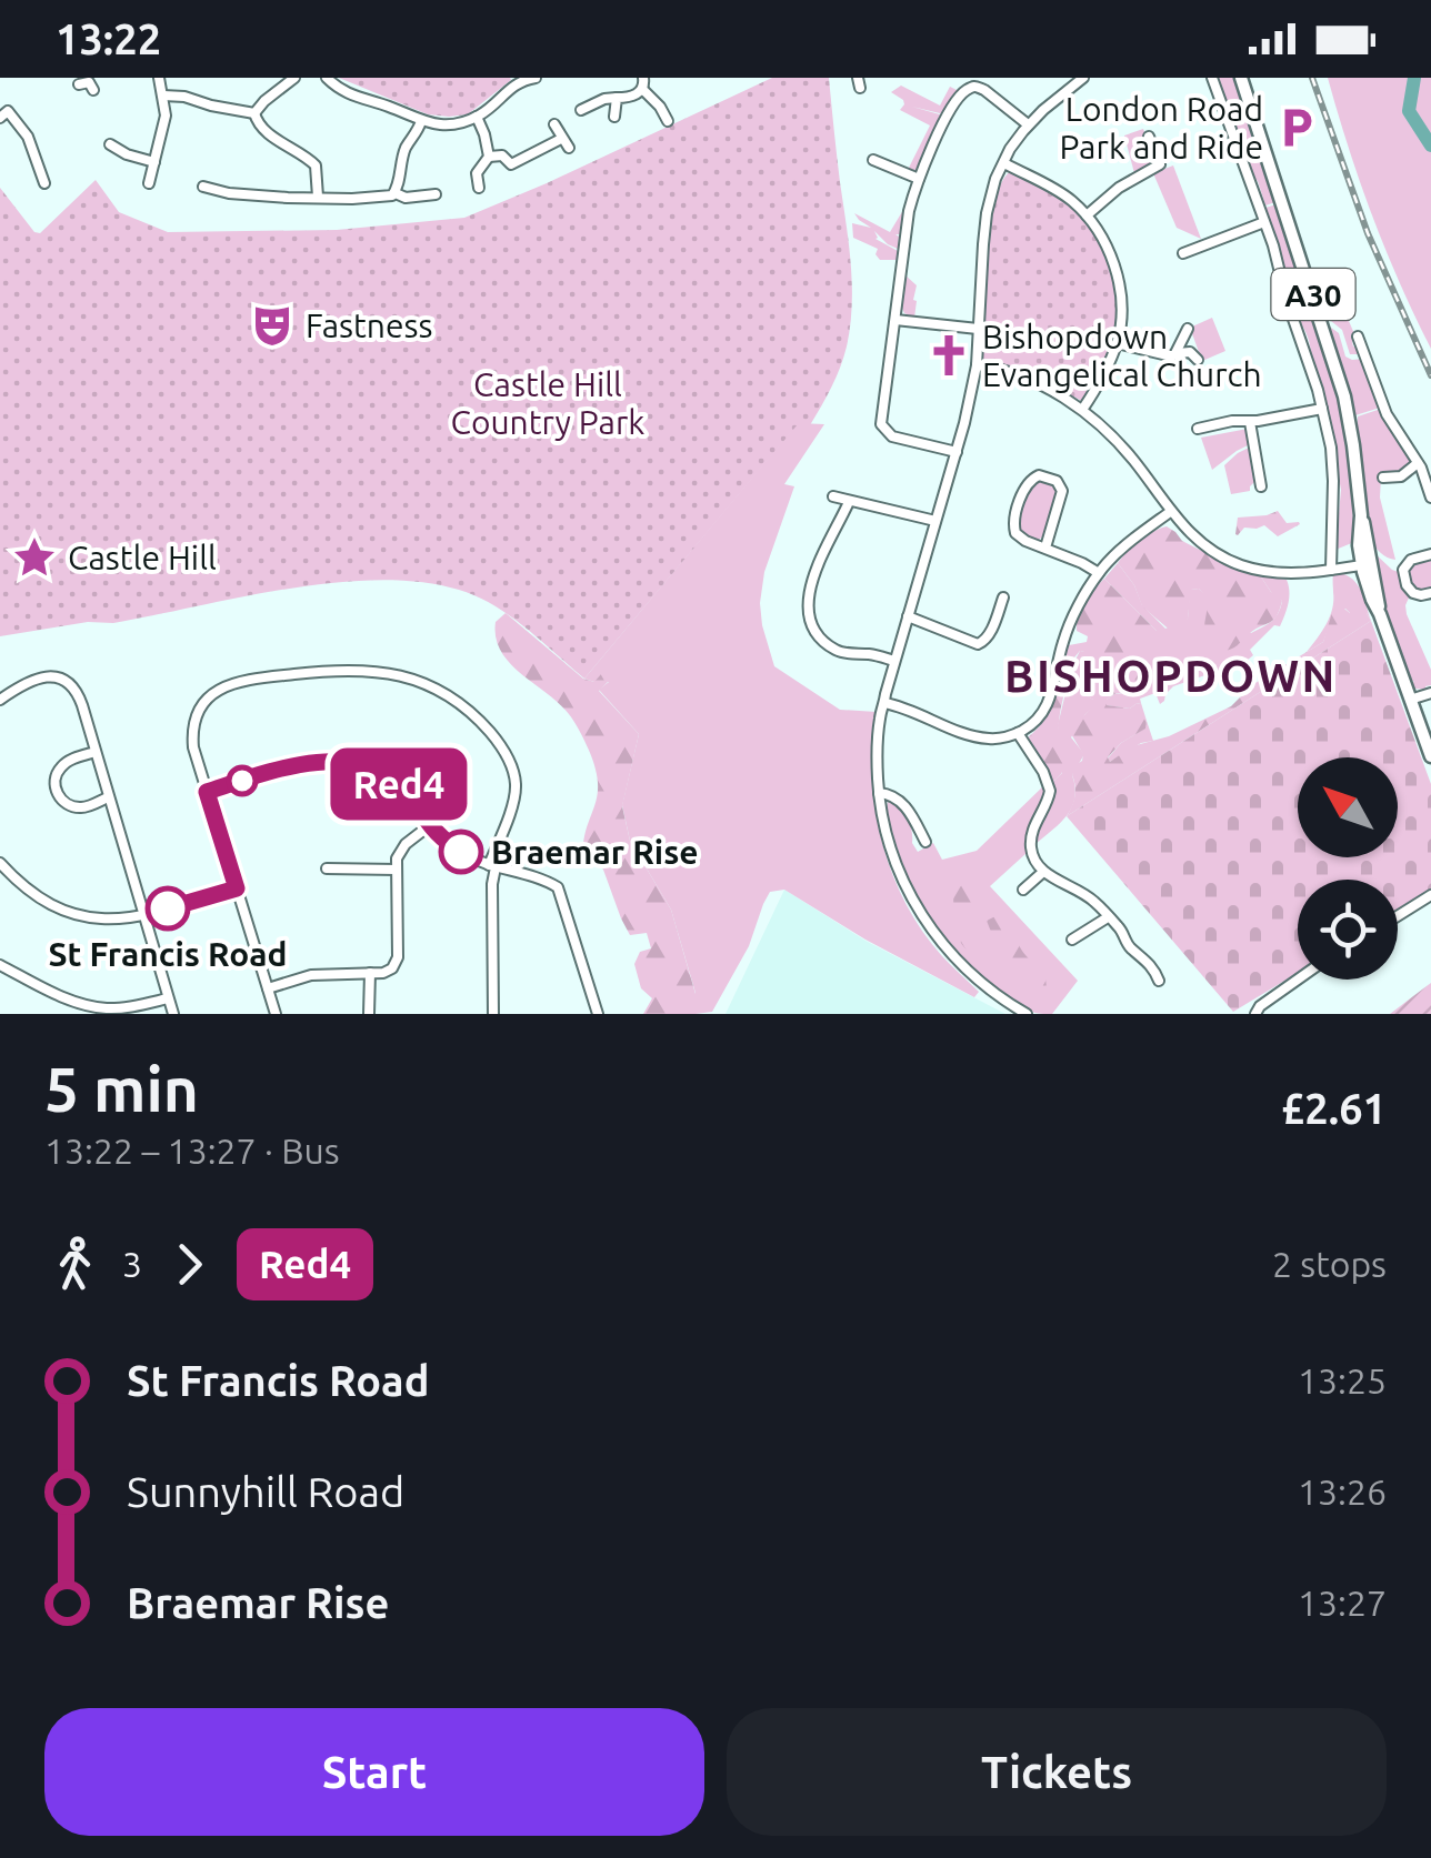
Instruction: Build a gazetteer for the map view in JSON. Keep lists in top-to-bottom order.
{
  "streets": {
    "highway": ["A30"]
  },
  "districts": ["BISHOPDOWN"],
  "parks": ["Castle Hill Country Park"],
  "places": {
    "parking": ["London Road Park and Ride"],
    "theatre": ["Fastness"],
    "church": ["Bishopdown Evangelical Church"],
    "place": ["Castle Hill"],
    "other": ["Braemar Rise", "St Francis Road"]
  },
  "lines": ["bus line Red4"],
  "north": "top left",
  "page": {
    "status": "13:22",
    "on_map": "Red4",
    "heading": ["5 min", "13:22 – 13:27 · Bus", "£2.61"],
    "legs": ["3", "Red4", "2 stops"],
    "list": [
      {
        "name": "St Francis Road",
        "value": "13:25"
      },
      {
        "name": "Sunnyhill Road",
        "value": "13:26"
      },
      {
        "name": "Braemar Rise",
        "value": "13:27"
      }
    ],
    "buttons": ["Start", "Tickets"]
  }
}
